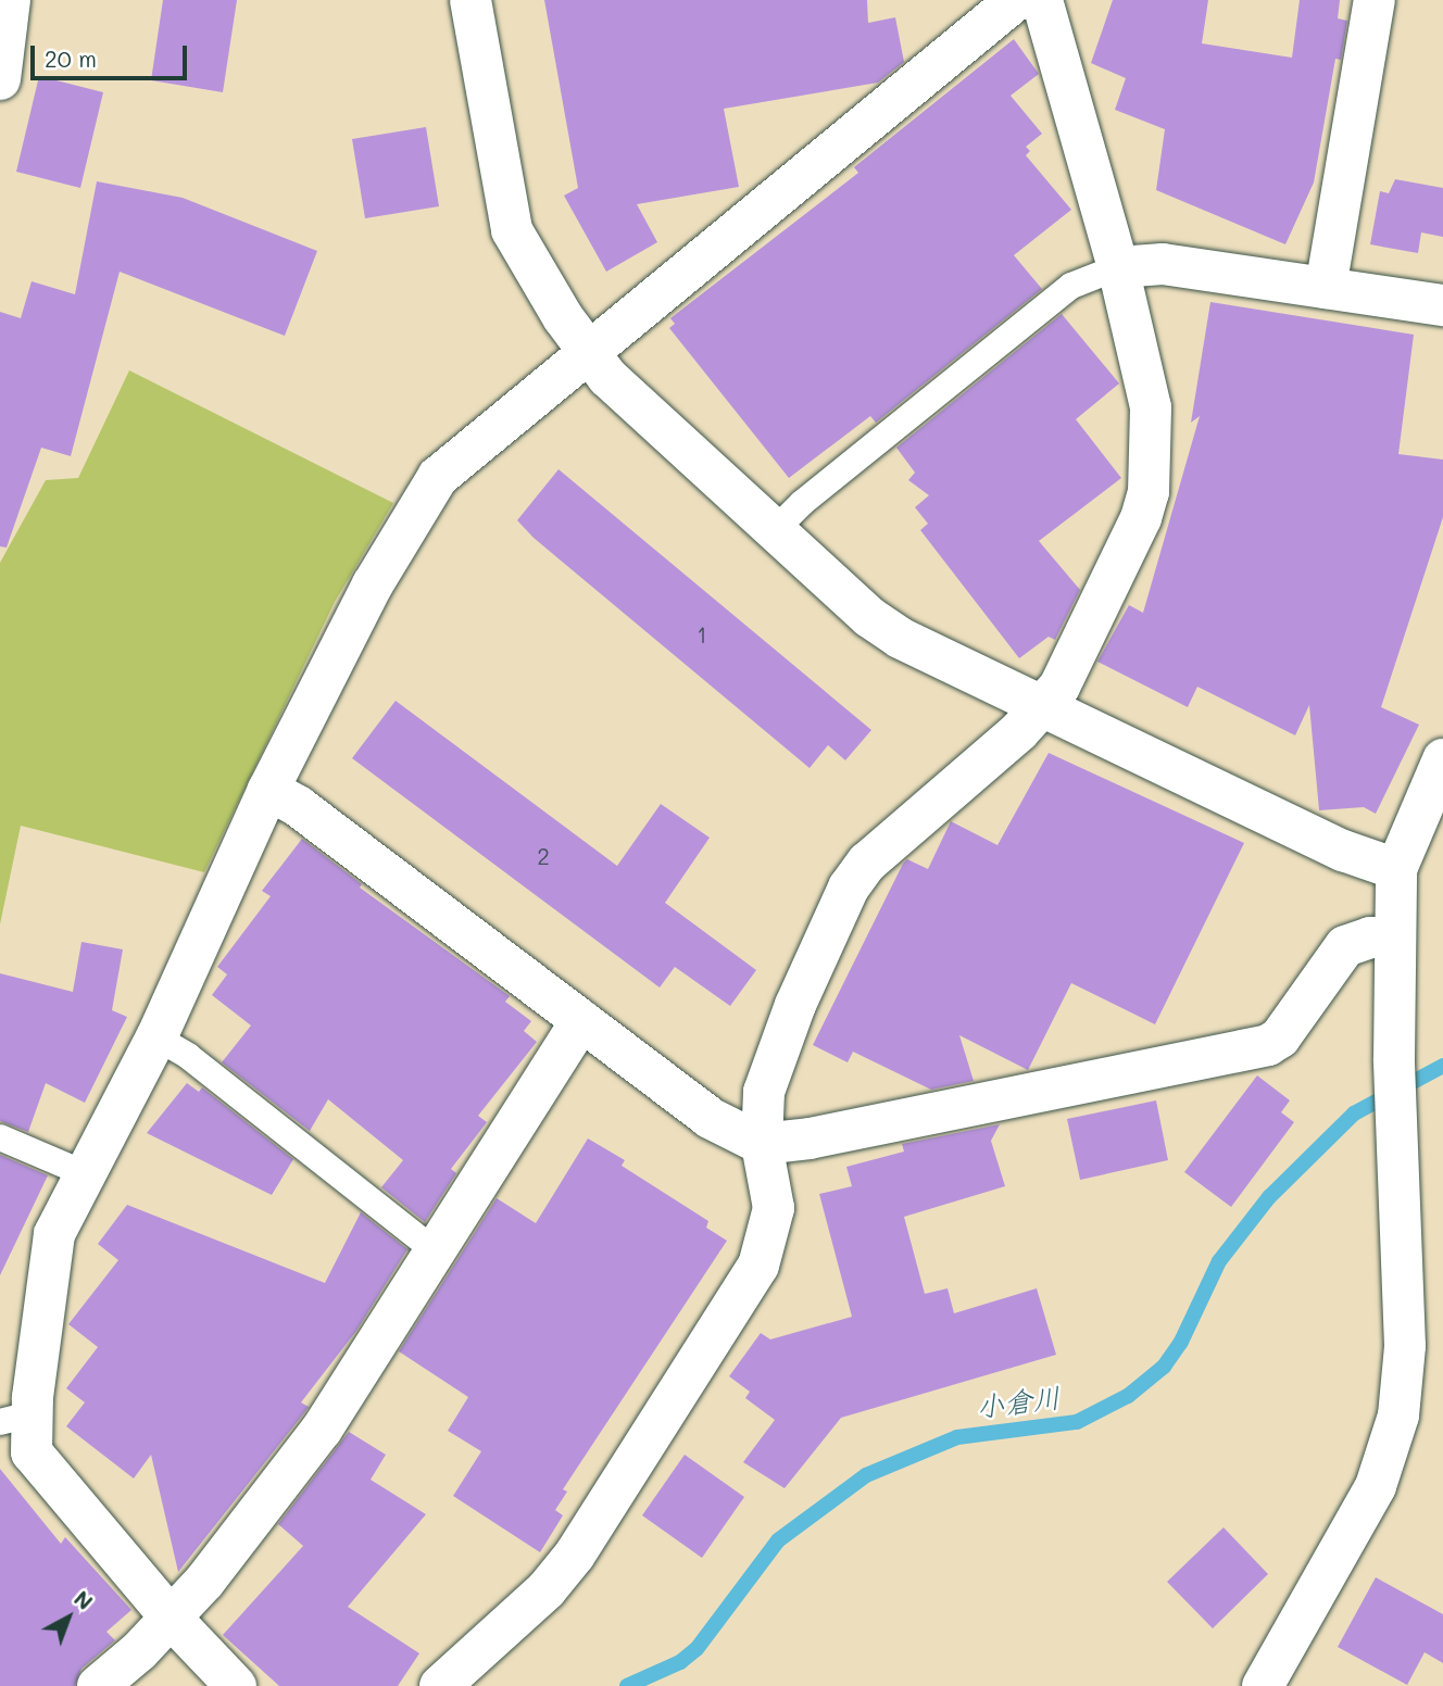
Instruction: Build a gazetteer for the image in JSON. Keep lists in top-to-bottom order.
{
  "water": ["小倉川"],
  "house_numbers": ["1", "2"],
  "scale_bar": "20 m",
  "north": "top right"
}
